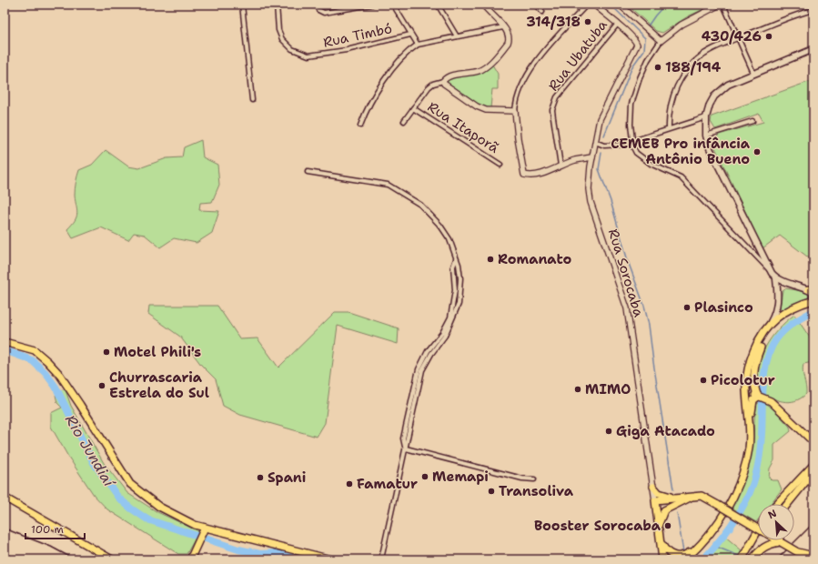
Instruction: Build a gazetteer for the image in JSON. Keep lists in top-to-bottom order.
{
  "streets": {
    "main road": ["Rua Sorocaba"],
    "street": ["Rua Timbó", "Rua Ubatuba", "Rua Itaporã"]
  },
  "crossings": [
    ["Rua Ubatuba", "Rua Sorocaba"]
  ],
  "water": ["Rio Jundiaí"],
  "places": [
    "314/318",
    "430/426",
    "188/194",
    "CEMEB Pro infância Antônio Bueno",
    "Romanato",
    "Plasinco",
    "Motel Phili's",
    "Picolotur",
    "Churrascaria Estrela do Sul",
    "MIMO",
    "Giga Atacado",
    "Memapi",
    "Spani",
    "Famatur",
    "Transoliva",
    "Booster Sorocaba"
  ],
  "scale_bar": "100 m",
  "north": "top left"
}
